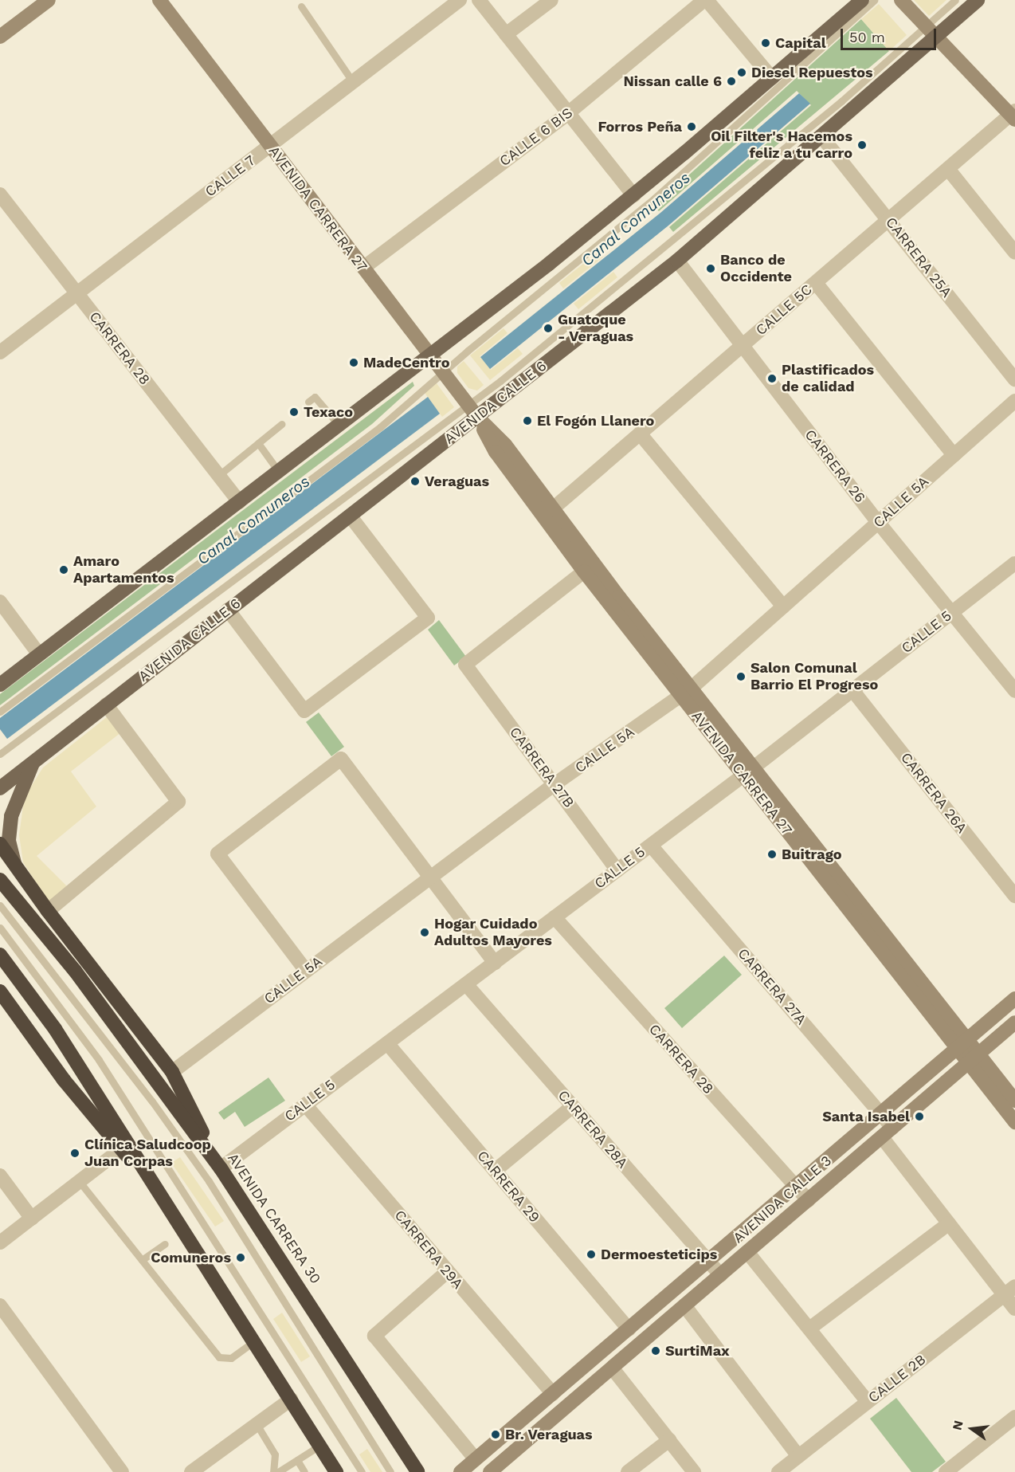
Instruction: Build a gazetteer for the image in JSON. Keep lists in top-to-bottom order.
{
  "streets": {
    "highway": ["AVENIDA CARRERA 30"],
    "main road": ["AVENIDA CARRERA 27", "AVENIDA CALLE 6", "AVENIDA CALLE 3"],
    "street": [
      "CALLE 6 BIS",
      "CALLE 7",
      "CARRERA 25A",
      "CALLE 5C",
      "CARRERA 28",
      "CARRERA 26",
      "CALLE 5A",
      "CALLE 5",
      "CARRERA 27B",
      "CARRERA 26A",
      "CARRERA 27A",
      "CARRERA 28A",
      "CARRERA 29",
      "CARRERA 29A",
      "CALLE 2B"
    ]
  },
  "crossings": [
    ["CALLE 6 BIS", "AVENIDA CARRERA 27"],
    ["CALLE 7", "AVENIDA CARRERA 27"],
    ["CALLE 7", "CARRERA 28"],
    ["AVENIDA CARRERA 27", "CALLE 5C"],
    ["AVENIDA CARRERA 27", "AVENIDA CALLE 6"],
    ["AVENIDA CARRERA 27", "CALLE 5A"],
    ["AVENIDA CARRERA 27", "CALLE 5"],
    ["AVENIDA CARRERA 27", "CARRERA 27B"],
    ["AVENIDA CARRERA 27", "AVENIDA CALLE 3"],
    ["CARRERA 25A", "CALLE 5C"],
    ["CARRERA 25A", "AVENIDA CALLE 6"],
    ["CALLE 5C", "CARRERA 26"],
    ["CARRERA 28", "CALLE 5"],
    ["CARRERA 28", "AVENIDA CALLE 3"],
    ["AVENIDA CALLE 6", "CARRERA 26"],
    ["CARRERA 26", "CALLE 5A"],
    ["CARRERA 26", "CALLE 5"],
    ["CALLE 5A", "CARRERA 27B"],
    ["CALLE 5", "CARRERA 27B"],
    ["CALLE 5", "CARRERA 26A"],
    ["CALLE 5", "CARRERA 27A"],
    ["CALLE 5", "CARRERA 28A"],
    ["CALLE 5", "CARRERA 29"],
    ["CALLE 5", "AVENIDA CARRERA 30"],
    ["CALLE 5", "CARRERA 29A"],
    ["CARRERA 27A", "AVENIDA CALLE 3"],
    ["CARRERA 27A", "CALLE 2B"],
    ["CARRERA 28A", "AVENIDA CALLE 3"],
    ["CARRERA 29", "AVENIDA CALLE 3"],
    ["AVENIDA CALLE 3", "CARRERA 29A"]
  ],
  "water": ["Canal Comuneros"],
  "places": [
    "Capital",
    "Diesel Repuestos",
    "Nissan calle 6",
    "Forros Peña",
    "Oil Filter's Hacemos feliz a tu carro",
    "Banco de Occidente",
    "Guatoque - Veraguas",
    "MadeCentro",
    "Plastificados de calidad",
    "Texaco",
    "El Fogón Llanero",
    "Veraguas",
    "Amaro Apartamentos",
    "Salon Comunal Barrio El Progreso",
    "Buitrago",
    "Hogar Cuidado Adultos Mayores",
    "Santa Isabel",
    "Clínica Saludcoop Juan Corpas",
    "Dermoesteticips",
    "Comuneros",
    "SurtiMax",
    "Br. Veraguas"
  ],
  "scale_bar": "50 m",
  "north": "left"
}
